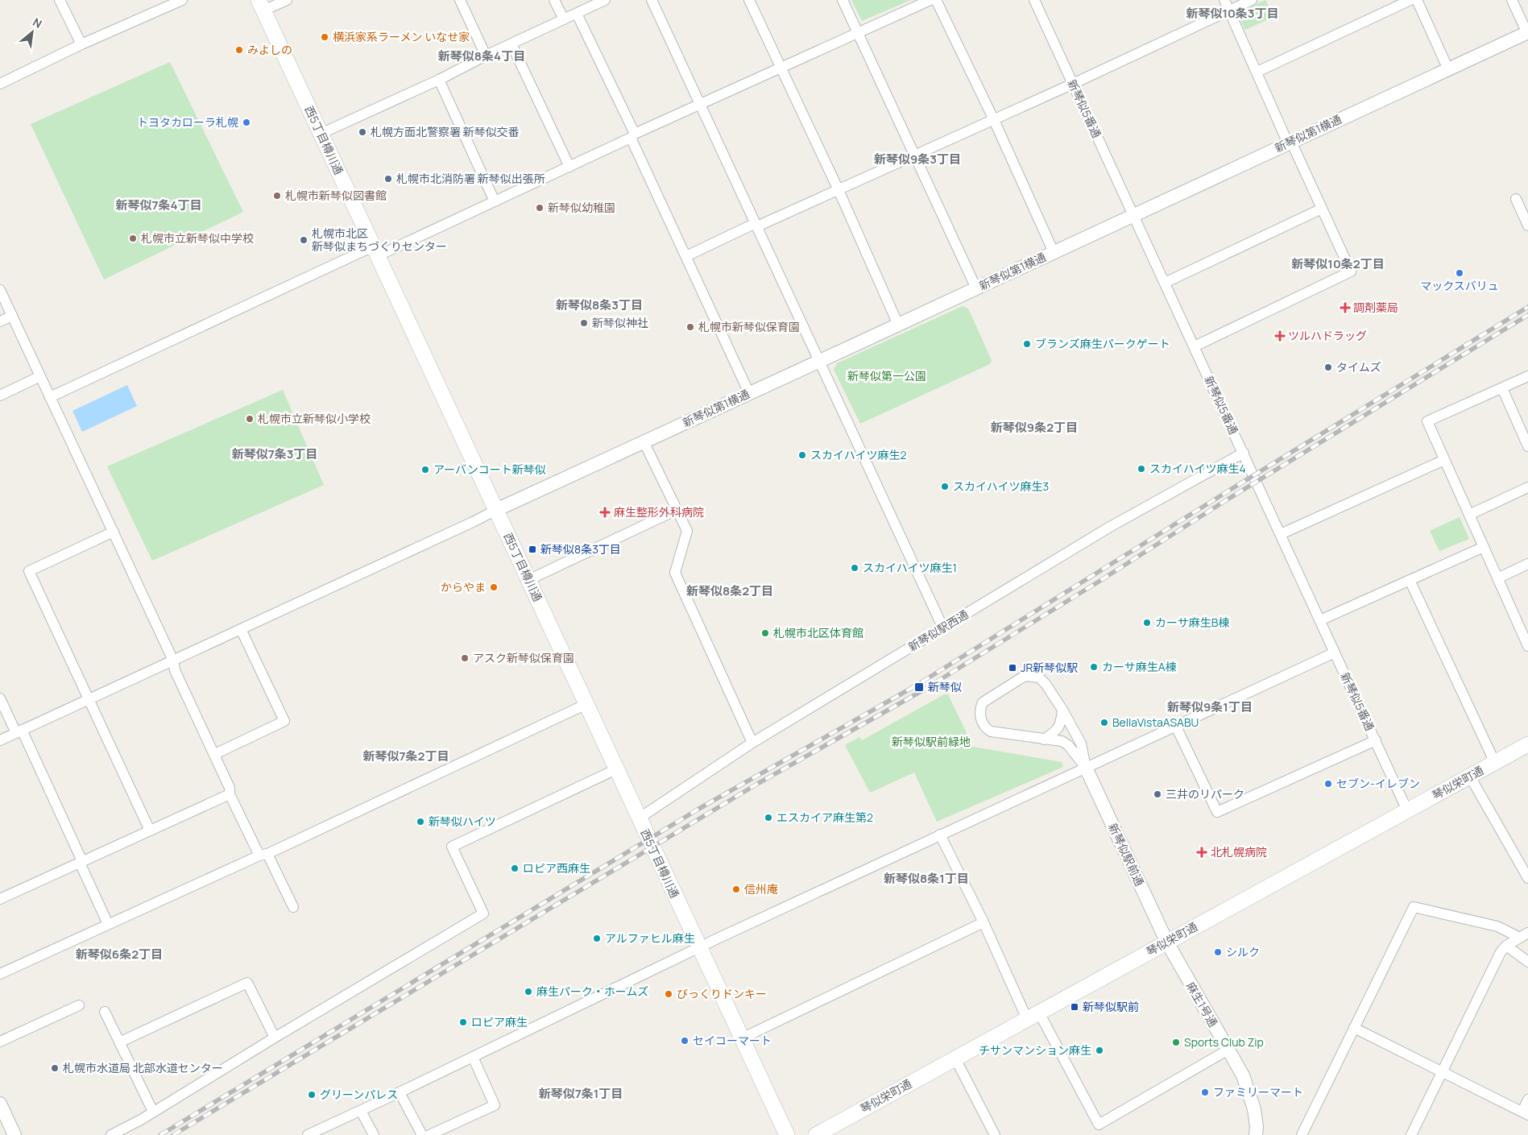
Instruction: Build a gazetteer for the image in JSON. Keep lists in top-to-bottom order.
{
  "streets": {
    "main road": ["西5丁目樽川通", "琴似栄町通"],
    "street": [
      "新琴似5番通",
      "新琴似第1横通",
      "新琴似駅西通",
      "新琴似駅前通",
      "麻生1号通"
    ]
  },
  "crossings": [
    ["新琴似5番通", "新琴似第1横通"],
    ["新琴似5番通", "新琴似駅西通"],
    ["新琴似5番通", "琴似栄町通"],
    ["新琴似第1横通", "西5丁目樽川通"],
    ["西5丁目樽川通", "新琴似駅西通"],
    ["琴似栄町通", "新琴似駅前通"],
    ["琴似栄町通", "麻生1号通"],
    ["新琴似駅前通", "麻生1号通"]
  ],
  "districts": [
    "新琴似10条3丁目",
    "新琴似8条4丁目",
    "新琴似9条3丁目",
    "新琴似7条4丁目",
    "新琴似10条2丁目",
    "新琴似8条3丁目",
    "新琴似9条2丁目",
    "新琴似7条3丁目",
    "新琴似8条2丁目",
    "新琴似9条1丁目",
    "新琴似7条2丁目",
    "新琴似8条1丁目",
    "新琴似6条2丁目",
    "新琴似7条1丁目"
  ],
  "parks": ["新琴似第一公園", "新琴似駅前緑地"],
  "places": {
    "other": [
      "横浜家系ラーメン いなせ家",
      "みよしの",
      "トヨタカローラ札幌",
      "札幌方面北警察署 新琴似交番",
      "札幌市北消防署 新琴似出張所",
      "札幌市新琴似図書館",
      "新琴似幼稚園",
      "札幌市立新琴似中学校",
      "札幌市北区 新琴似まちづくりセンター",
      "マックスバリュ",
      "新琴似神社",
      "札幌市新琴似保育園",
      "ブランズ麻生パークゲート",
      "タイムズ",
      "札幌市立新琴似小学校",
      "スカイハイツ麻生2",
      "スカイハイツ麻生4",
      "アーバンコート新琴似",
      "スカイハイツ麻生3",
      "スカイハイツ麻生1",
      "からやま",
      "カーサ麻生B棟",
      "札幌市北区体育館",
      "アスク新琴似保育園",
      "カーサ麻生A棟",
      "BellaVistaASABU",
      "セブン-イレブン",
      "三井のリパーク",
      "エスカイア麻生第2",
      "新琴似ハイツ",
      "ロピア西麻生",
      "信州庵",
      "アルファヒル麻生",
      "シルク",
      "麻生パーク・ホームズ",
      "びっくりドンキー",
      "ロピア麻生",
      "セイコーマート",
      "Sports Club Zip",
      "チサンマンション麻生",
      "札幌市水道局 北部水道センター",
      "ファミリーマート",
      "グリーンパレス"
    ],
    "health": [
      "調剤薬局",
      "ツルハドラッグ",
      "麻生整形外科病院",
      "北札幌病院"
    ],
    "transit": [
      "新琴似8条3丁目",
      "JR新琴似駅",
      "新琴似",
      "新琴似駅前"
    ]
  },
  "north": "top right"
}
